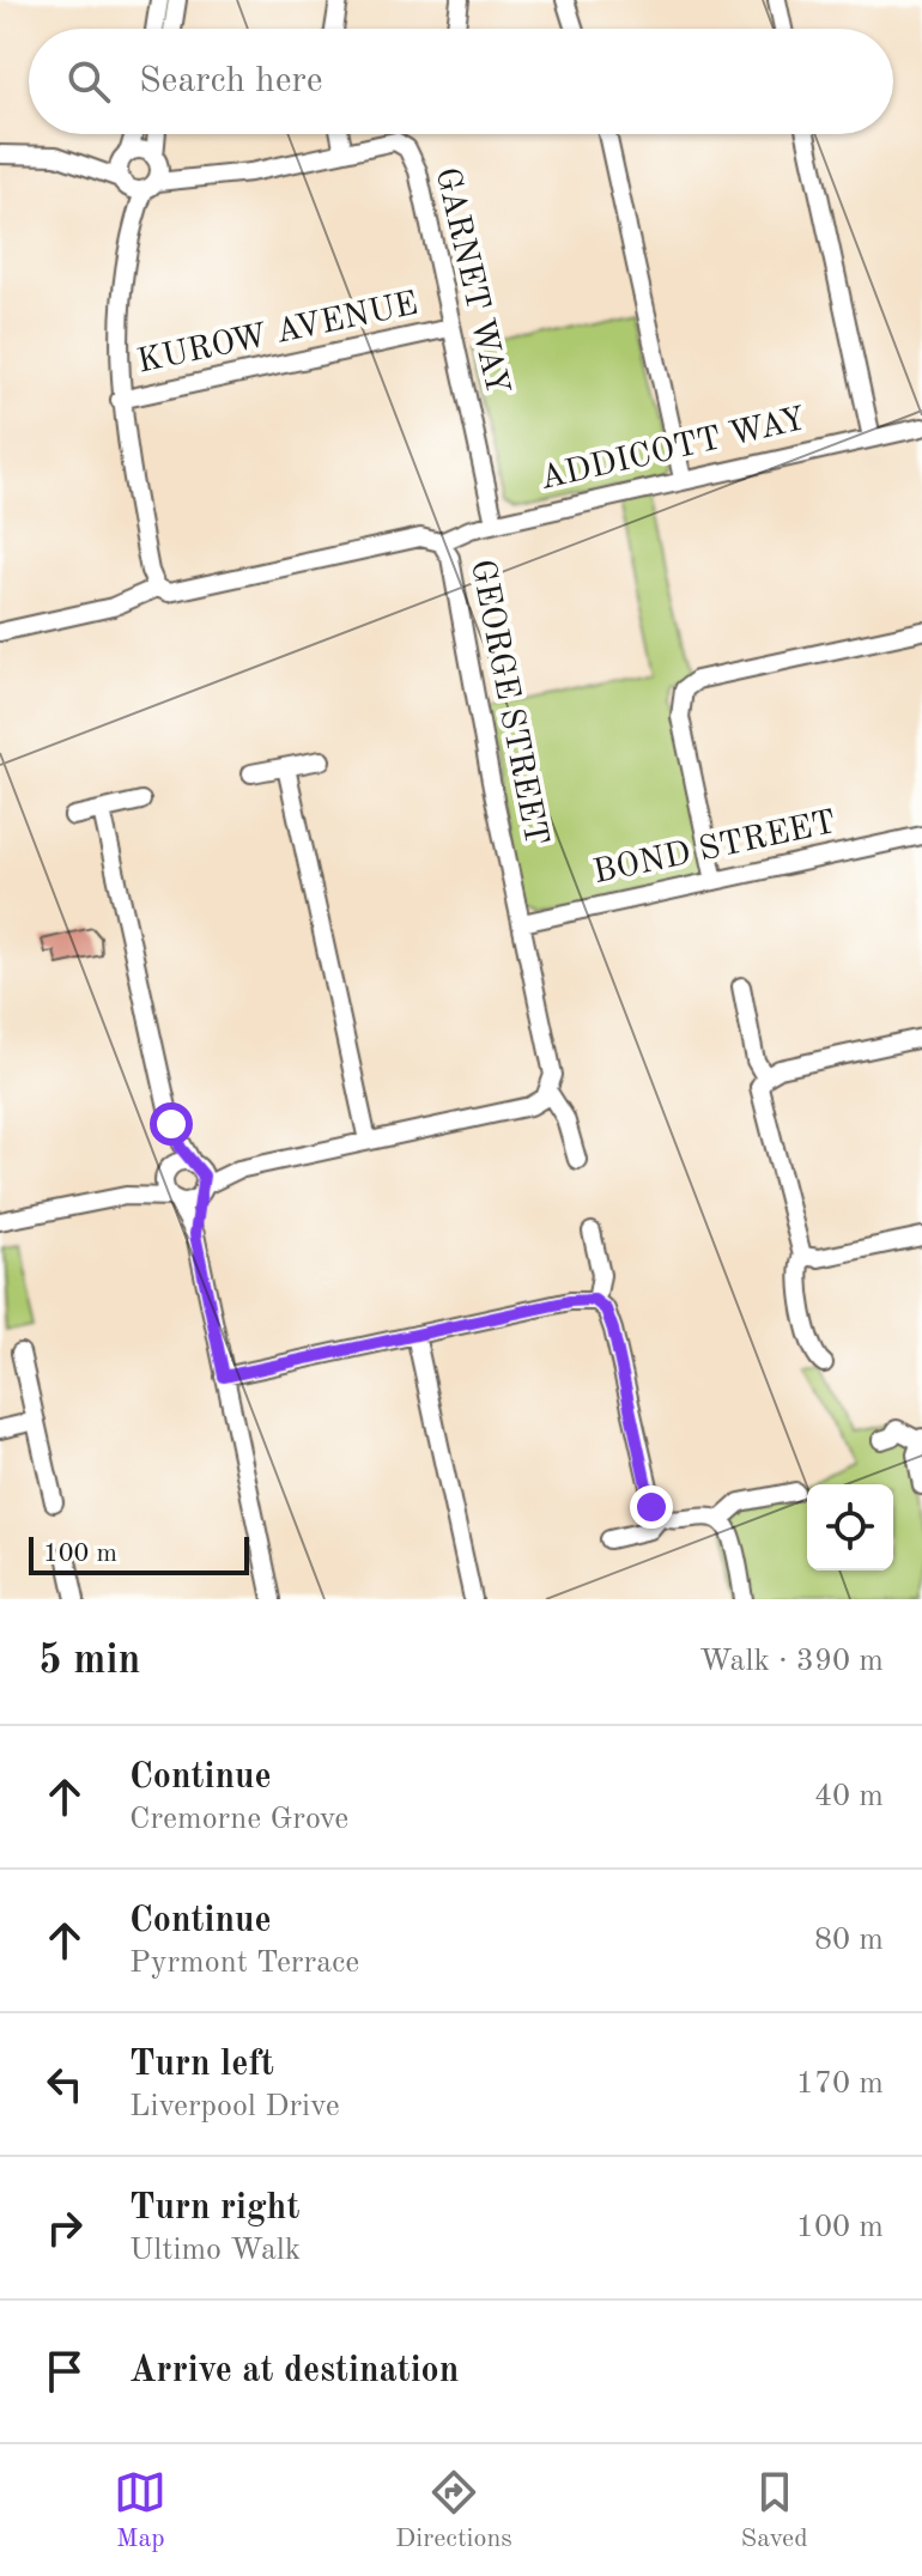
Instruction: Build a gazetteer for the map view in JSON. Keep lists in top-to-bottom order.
{
  "streets": {
    "street": [
      "GARNET WAY",
      "KUROW AVENUE",
      "ADDICOTT WAY",
      "GEORGE STREET",
      "BOND STREET"
    ]
  },
  "crossings": [
    ["GARNET WAY", "KUROW AVENUE"],
    ["GARNET WAY", "ADDICOTT WAY"],
    ["ADDICOTT WAY", "GEORGE STREET"],
    ["GEORGE STREET", "BOND STREET"]
  ],
  "scale_bar": "100 m",
  "page": {
    "search": "Search here",
    "scale": "100 m",
    "heading": ["5 min", "Walk · 390 m"],
    "list": [
      ["Continue", "Cremorne Grove", "40 m"],
      ["Continue", "Pyrmont Terrace", "80 m"],
      ["Turn left", "Liverpool Drive", "170 m"],
      ["Turn right", "Ultimo Walk", "100 m"],
      "Arrive at destination"
    ],
    "nav": ["Map", "Directions", "Saved"]
  }
}
